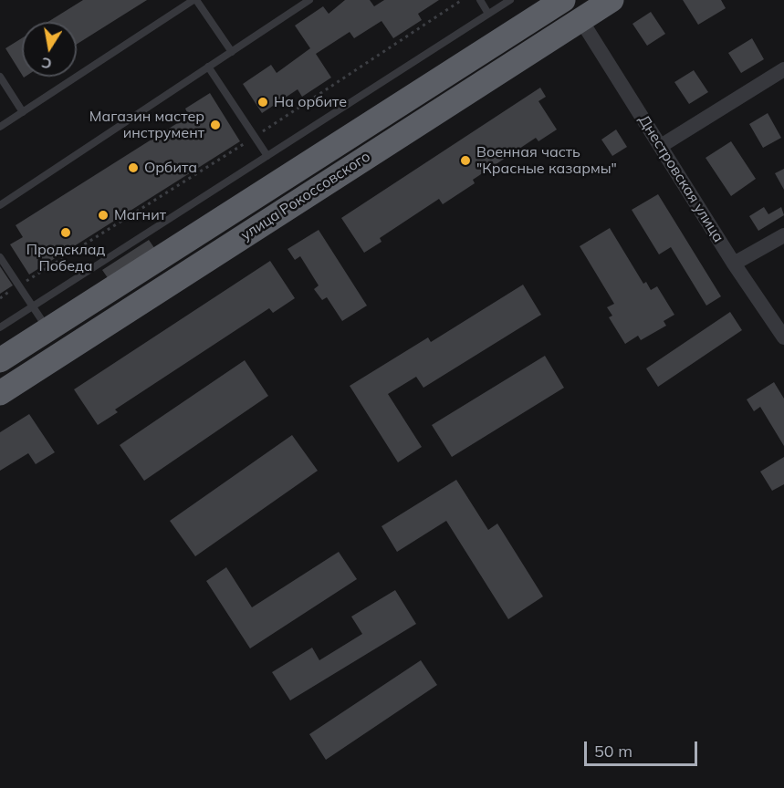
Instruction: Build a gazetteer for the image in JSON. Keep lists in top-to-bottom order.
{
  "streets": {
    "highway": ["улица Рокоссовского"],
    "street": ["Днестровская улица"]
  },
  "crossings": [
    ["Днестровская улица", "улица Рокоссовского"]
  ],
  "places": [
    "На орбите",
    "Магазин мастер инструмент",
    "Военная часть \"Красные казармы\"",
    "Орбита",
    "Магнит",
    "Продсклад Победа"
  ],
  "scale_bar": "50 m",
  "north": "bottom"
}
